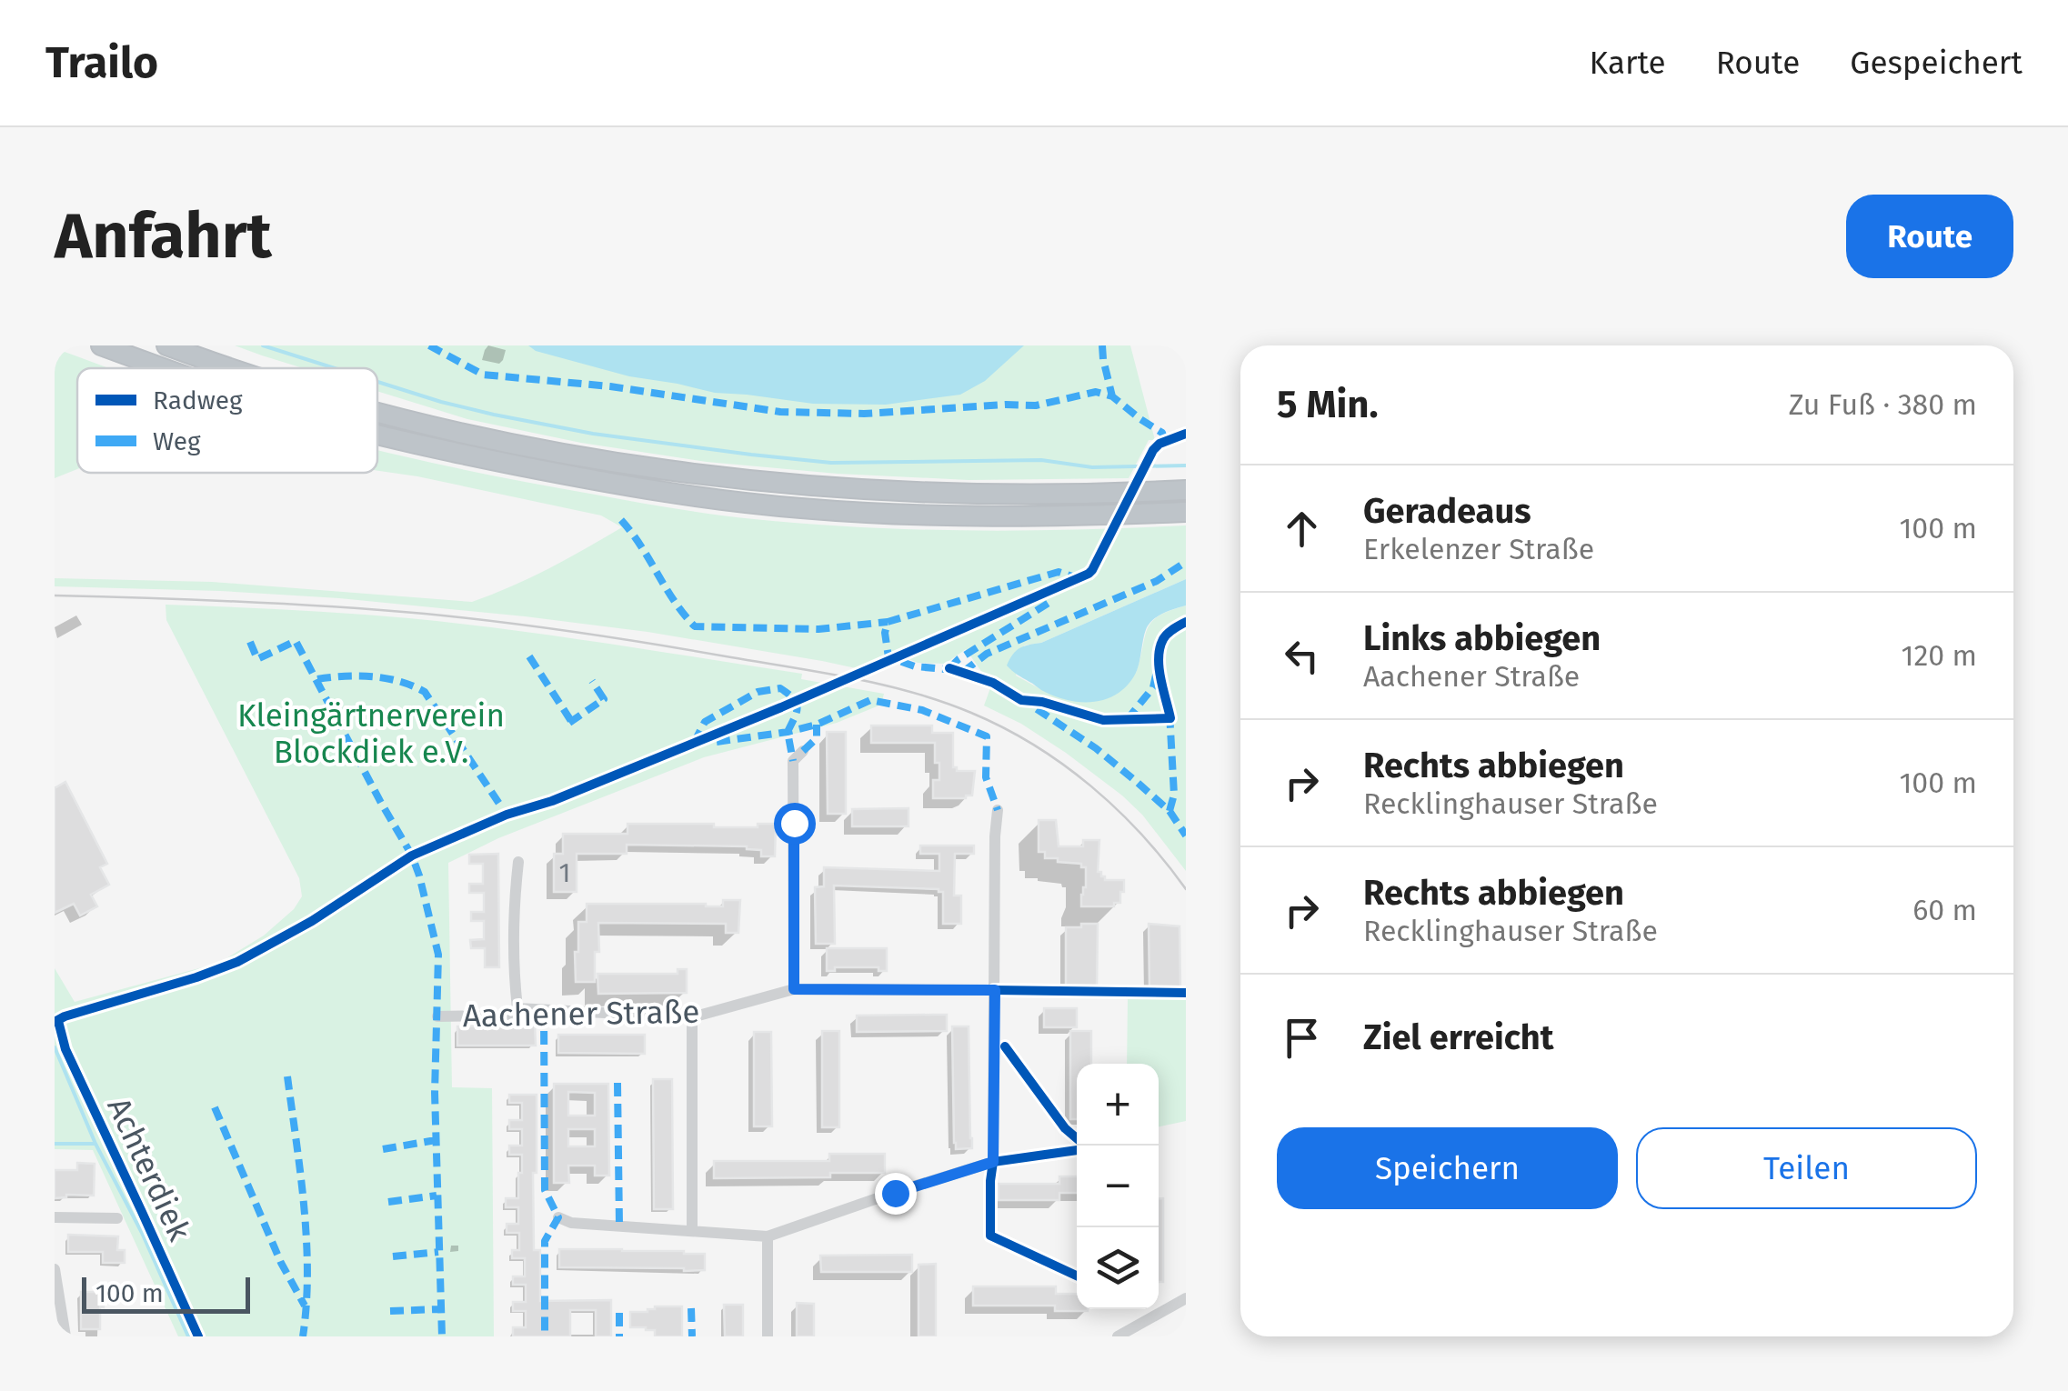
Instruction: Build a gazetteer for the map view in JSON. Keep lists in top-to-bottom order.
{
  "streets": {
    "street": ["Aachener Straße"],
    "cycle path": ["Achterdiek"]
  },
  "parks": ["Kleingärtnerverein Blockdiek e.V."],
  "house_numbers": ["1"],
  "legend": ["Radweg", "Weg"],
  "scale_bar": "100 m",
  "page": {
    "header": "Trailo",
    "nav": ["Karte", "Route", "Gespeichert"],
    "buttons": [
      "Route",
      ["Speichern", "Teilen"]
    ],
    "title": "Anfahrt",
    "heading": ["5 Min.", "Zu Fuß · 380 m"],
    "list": [
      ["Geradeaus", "Erkelenzer Straße", "100 m"],
      ["Links abbiegen", "Aachener Straße", "120 m"],
      ["Rechts abbiegen", "Recklinghauser Straße", "100 m"],
      ["Rechts abbiegen", "Recklinghauser Straße", "60 m"],
      "Ziel erreicht"
    ],
    "map_buttons": ["+", "−"],
    "scale": "100 m"
  }
}
